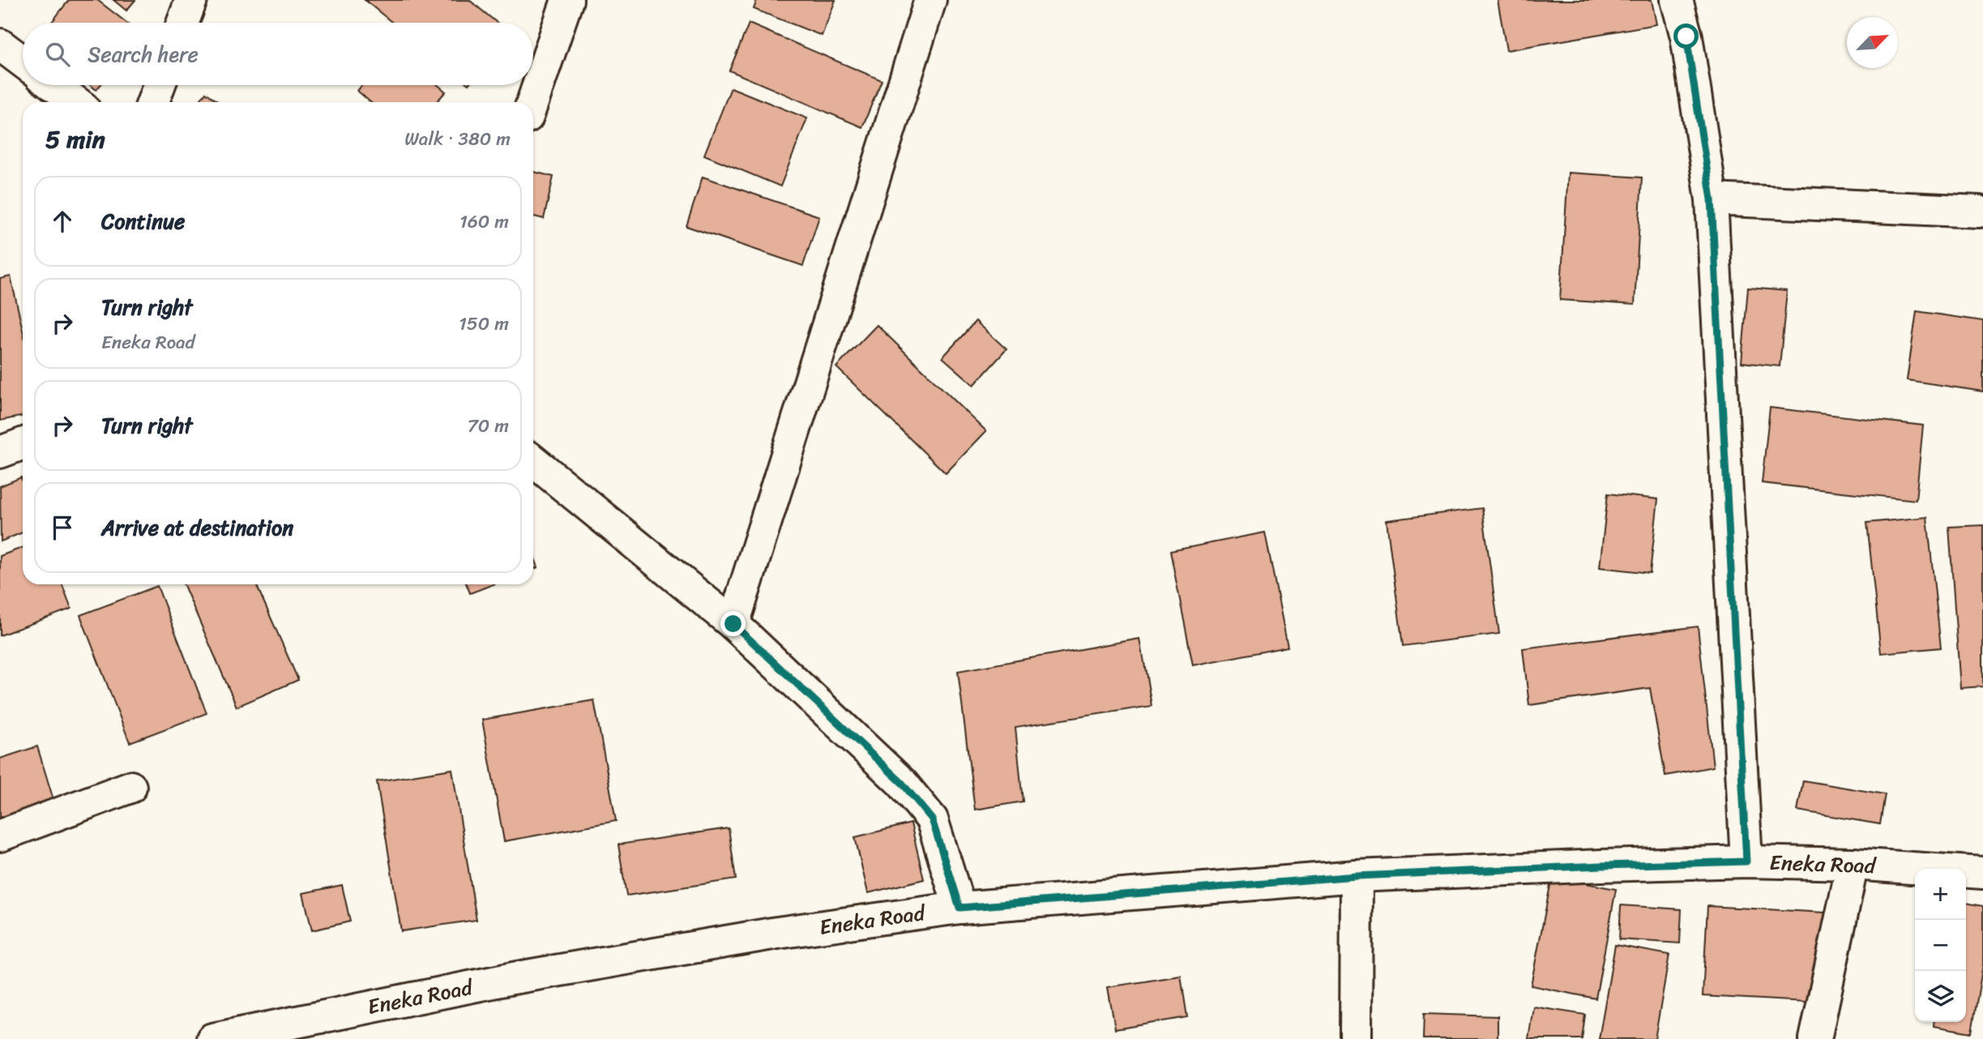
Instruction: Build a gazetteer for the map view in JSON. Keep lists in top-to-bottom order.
{
  "streets": {
    "street": ["Eneka Road"]
  },
  "north": "top right",
  "page": {
    "search": "Search here",
    "heading": ["5 min", "Walk · 380 m"],
    "list": [
      ["Continue", "160 m"],
      ["Turn right", "Eneka Road", "150 m"],
      ["Turn right", "70 m"],
      "Arrive at destination"
    ],
    "map_buttons": ["+", "−"]
  }
}
